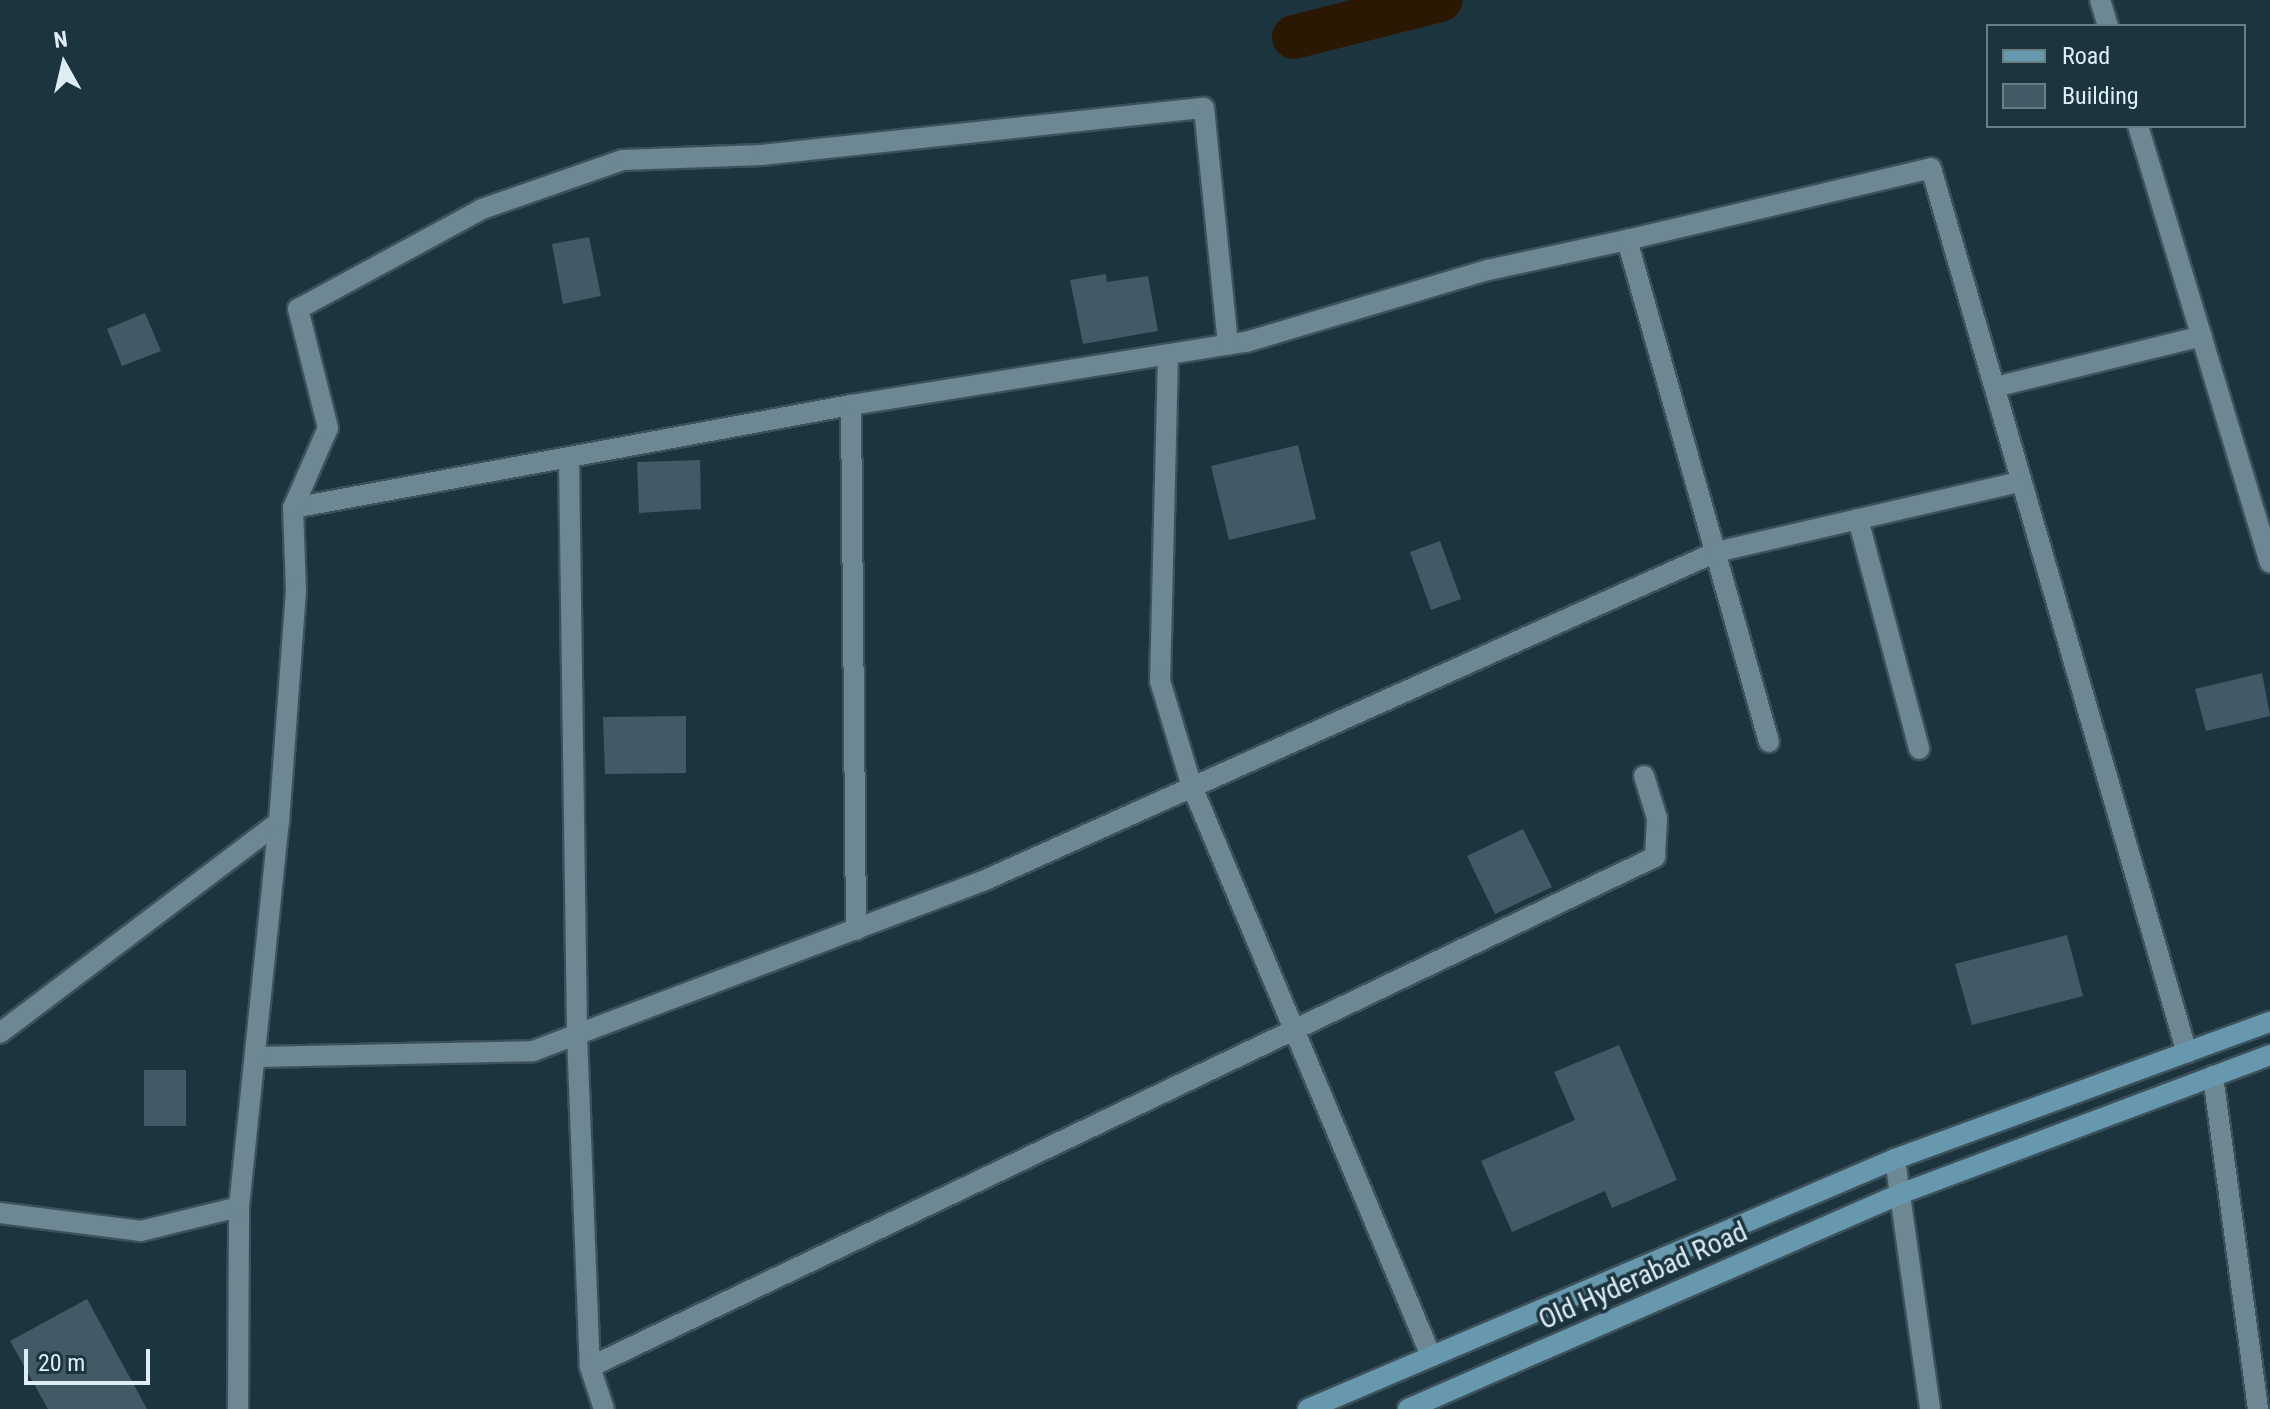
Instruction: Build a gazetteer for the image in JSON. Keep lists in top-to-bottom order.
{
  "streets": {
    "main road": ["Old Hyderabad Road"]
  },
  "legend": ["Road", "Building"],
  "scale_bar": "20 m",
  "north": "top"
}
